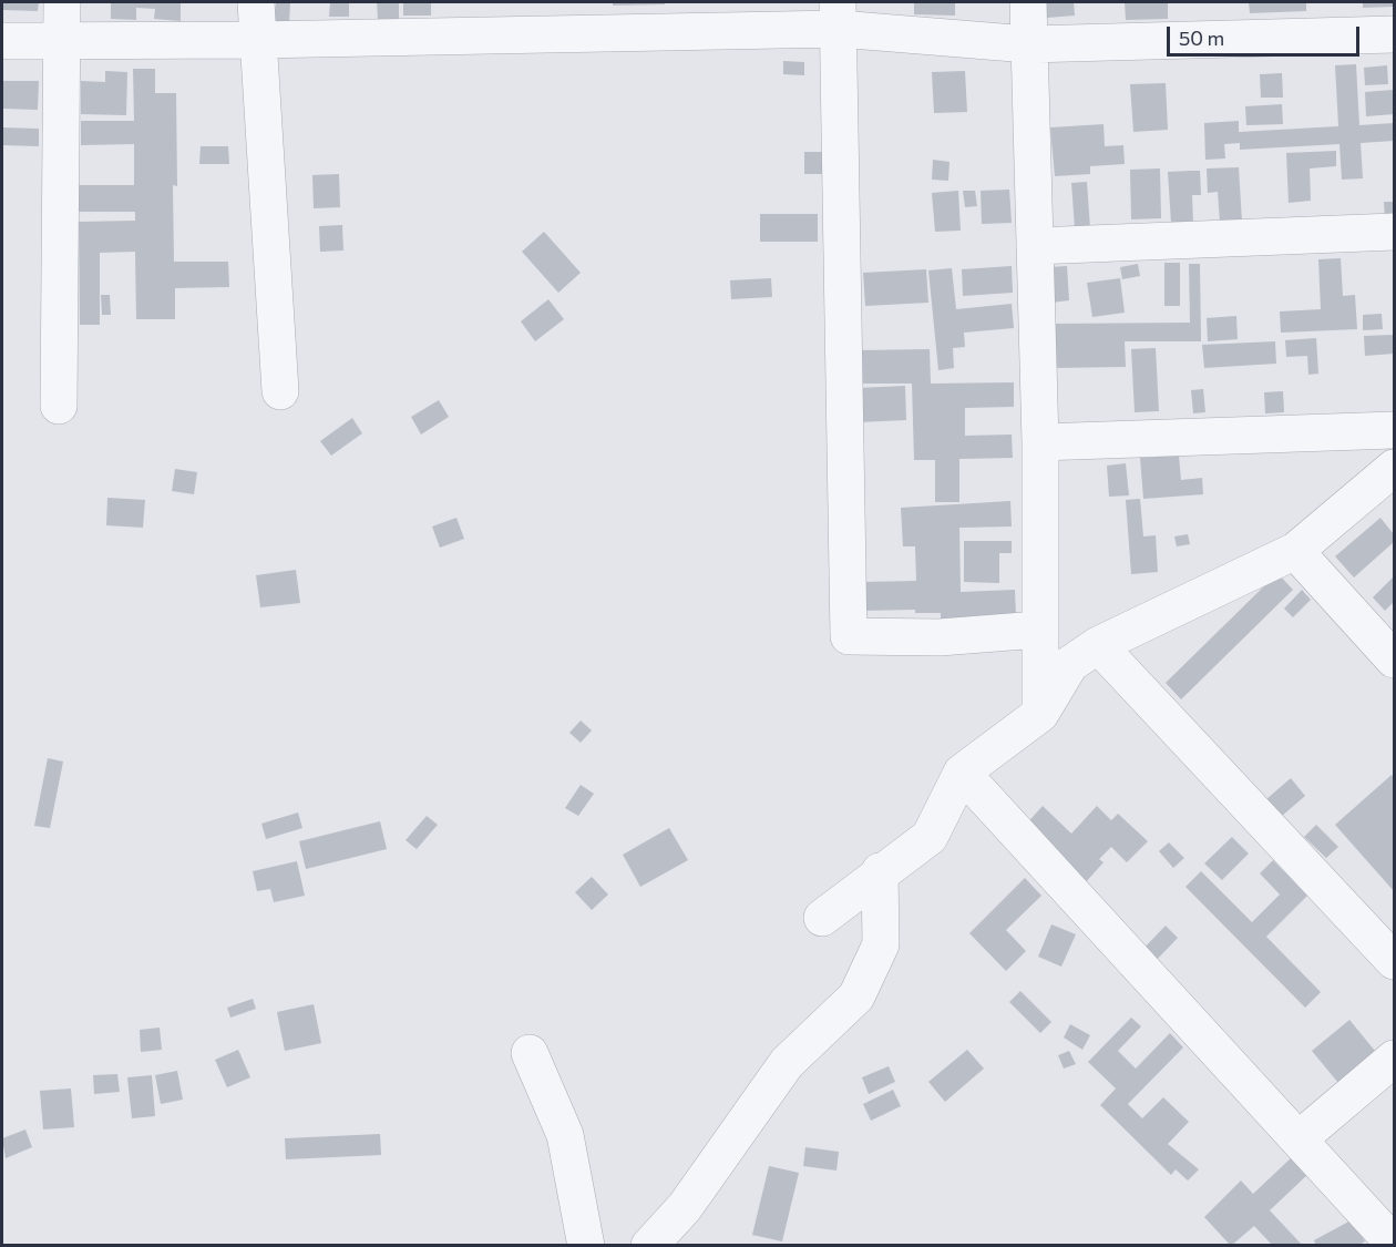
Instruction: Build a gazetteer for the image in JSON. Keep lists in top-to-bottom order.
{
  "scale_bar": "50 m"
}
